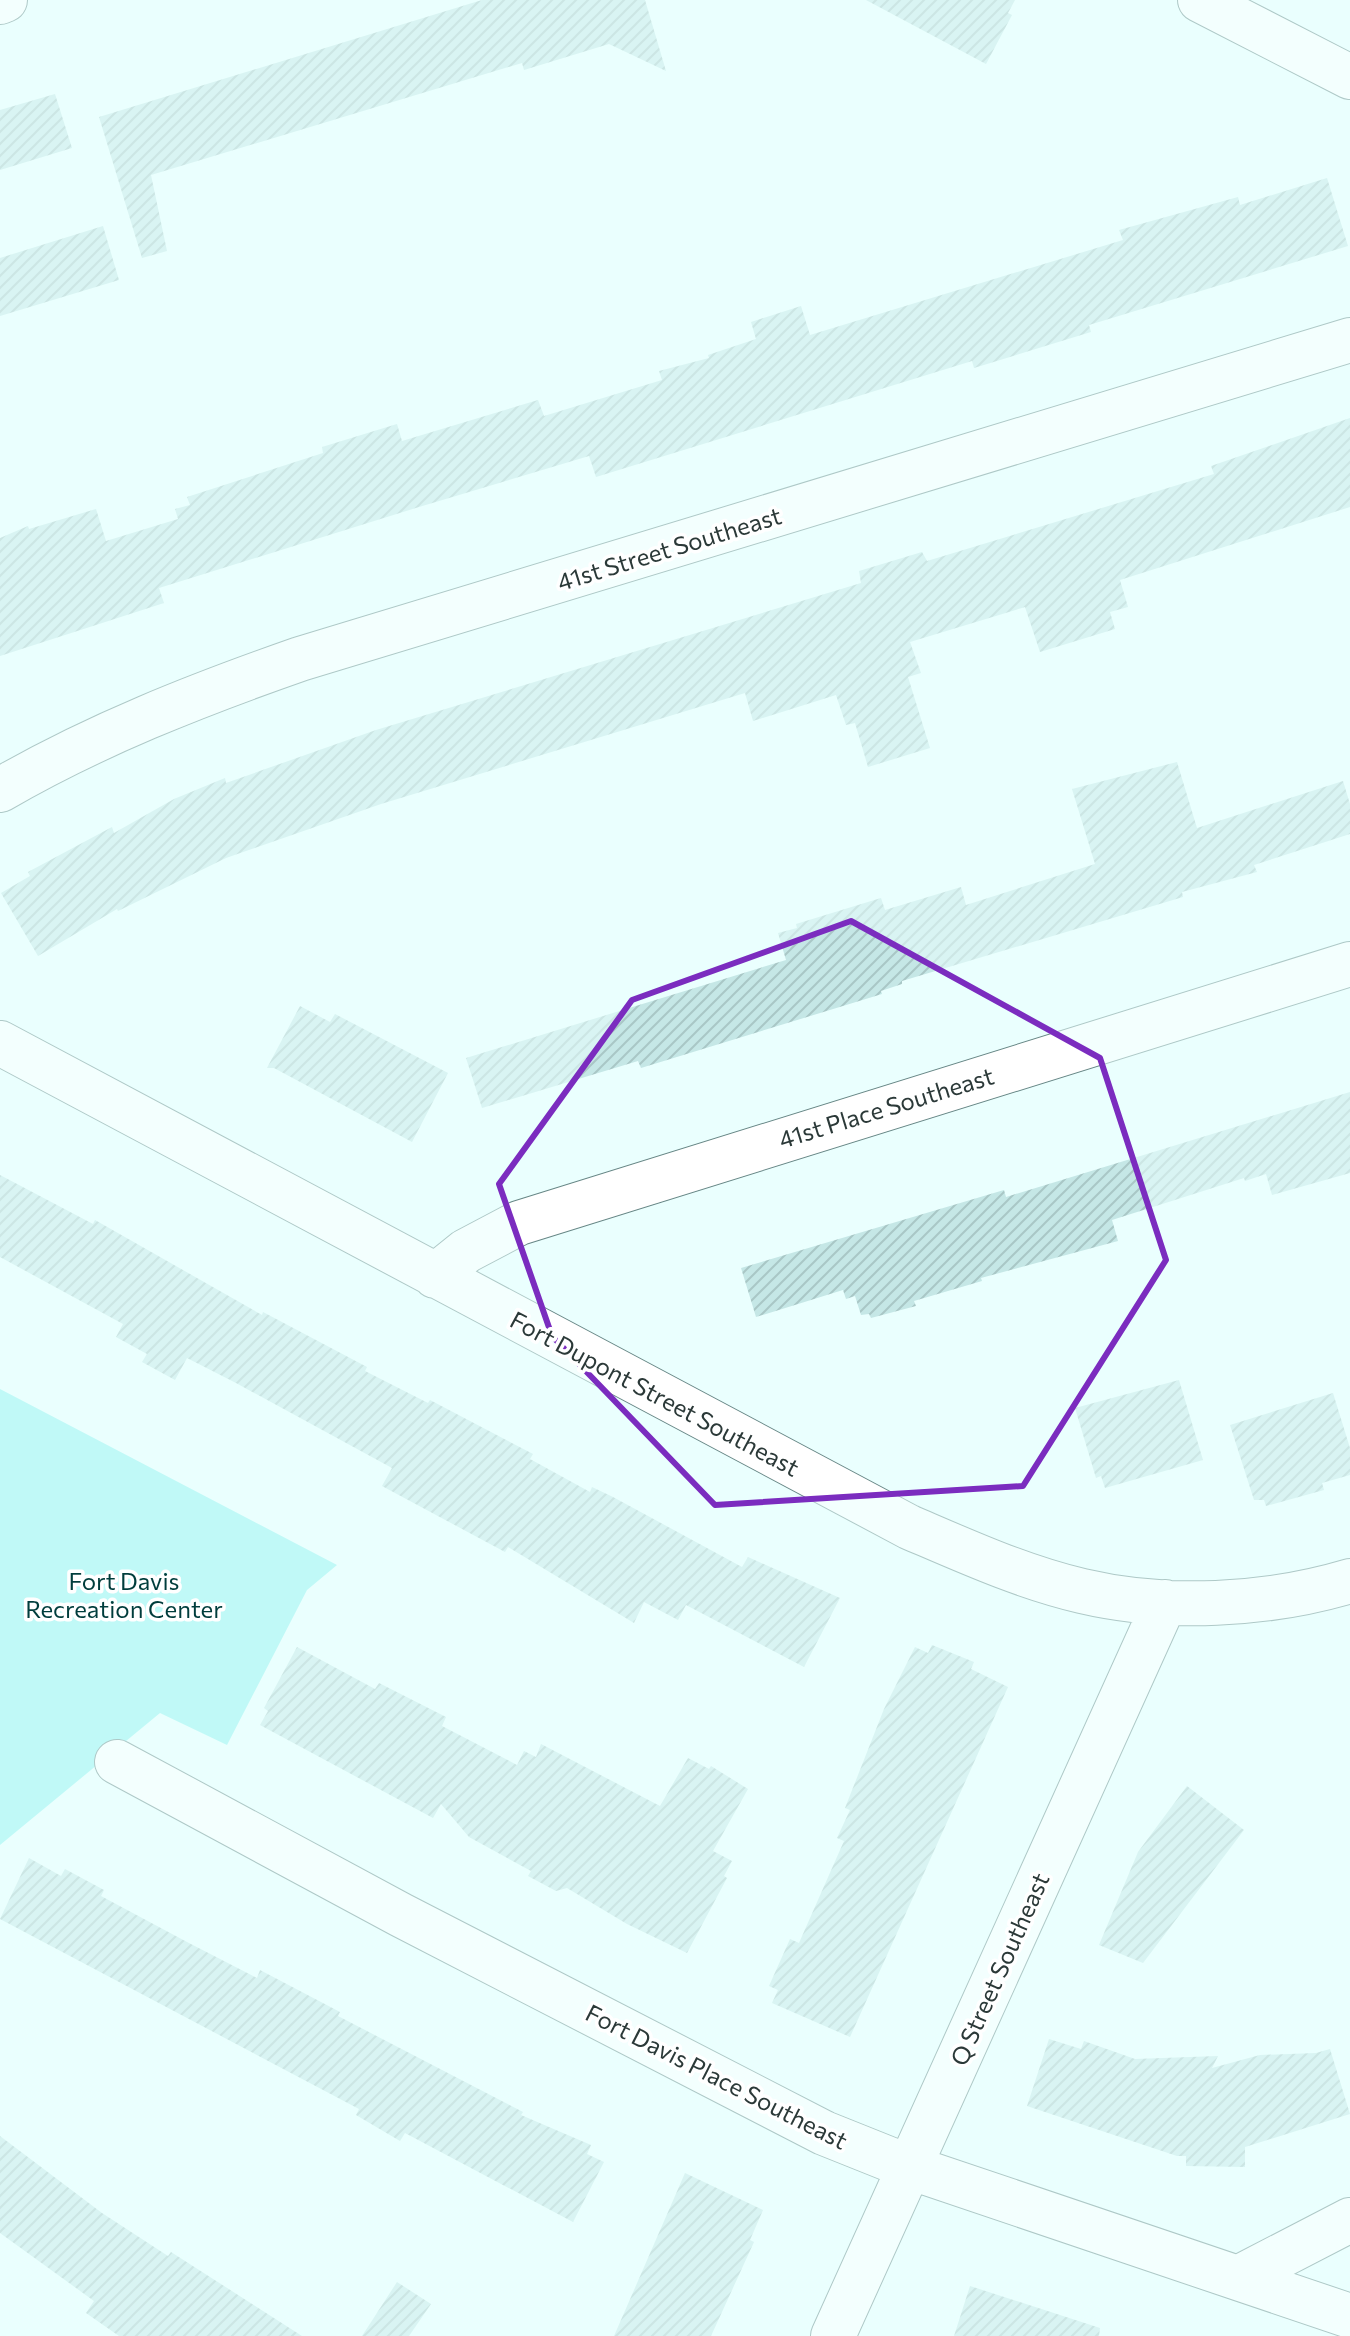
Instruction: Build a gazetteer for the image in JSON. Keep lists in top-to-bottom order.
{
  "streets": {
    "street": [
      "41st Street Southeast",
      "41st Place Southeast",
      "Fort Dupont Street Southeast",
      "Q Street Southeast",
      "Fort Davis Place Southeast"
    ]
  },
  "crossings": [
    ["41st Place Southeast", "Fort Dupont Street Southeast"],
    ["Fort Dupont Street Southeast", "Q Street Southeast"],
    ["Q Street Southeast", "Fort Davis Place Southeast"]
  ],
  "parks": ["Fort Davis Recreation Center"]
}
